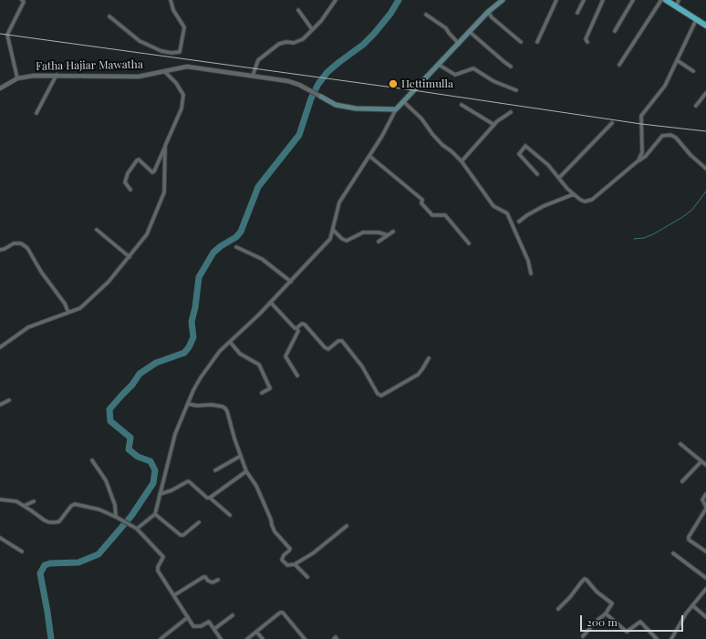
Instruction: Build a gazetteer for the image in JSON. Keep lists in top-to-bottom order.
{
  "streets": {
    "street": ["Fatha Hajiar Mawatha"]
  },
  "places": ["Hettimulla"],
  "scale_bar": "200 m"
}
